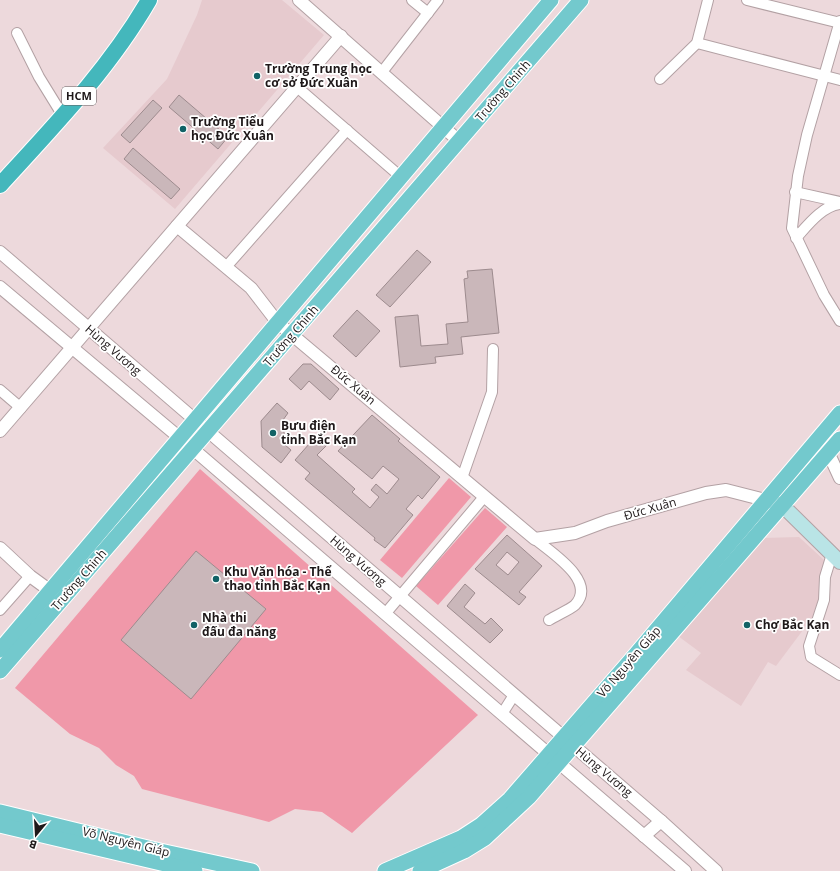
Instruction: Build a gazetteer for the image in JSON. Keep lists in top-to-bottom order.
{
  "streets": {
    "highway": ["HCM"],
    "main road": ["Trường Chinh", "Võ Nguyên Giáp"],
    "street": ["Hùng Vương", "Đức Xuân"]
  },
  "crossings": [
    ["Trường Chinh", "Hùng Vương"],
    ["Trường Chinh", "Đức Xuân"],
    ["Hùng Vương", "Võ Nguyên Giáp"],
    ["Đức Xuân", "Võ Nguyên Giáp"]
  ],
  "places": [
    "Trường Trung học cơ sở Đức Xuân",
    "Trường Tiểu học Đức Xuân",
    "Bưu điện tỉnh Bắc Kạn",
    "Khu Văn hóa - Thể thao tỉnh Bắc Kạn",
    "Nhà thi đấu đa năng",
    "Chợ Bắc Kạn"
  ],
  "north": "bottom"
}
